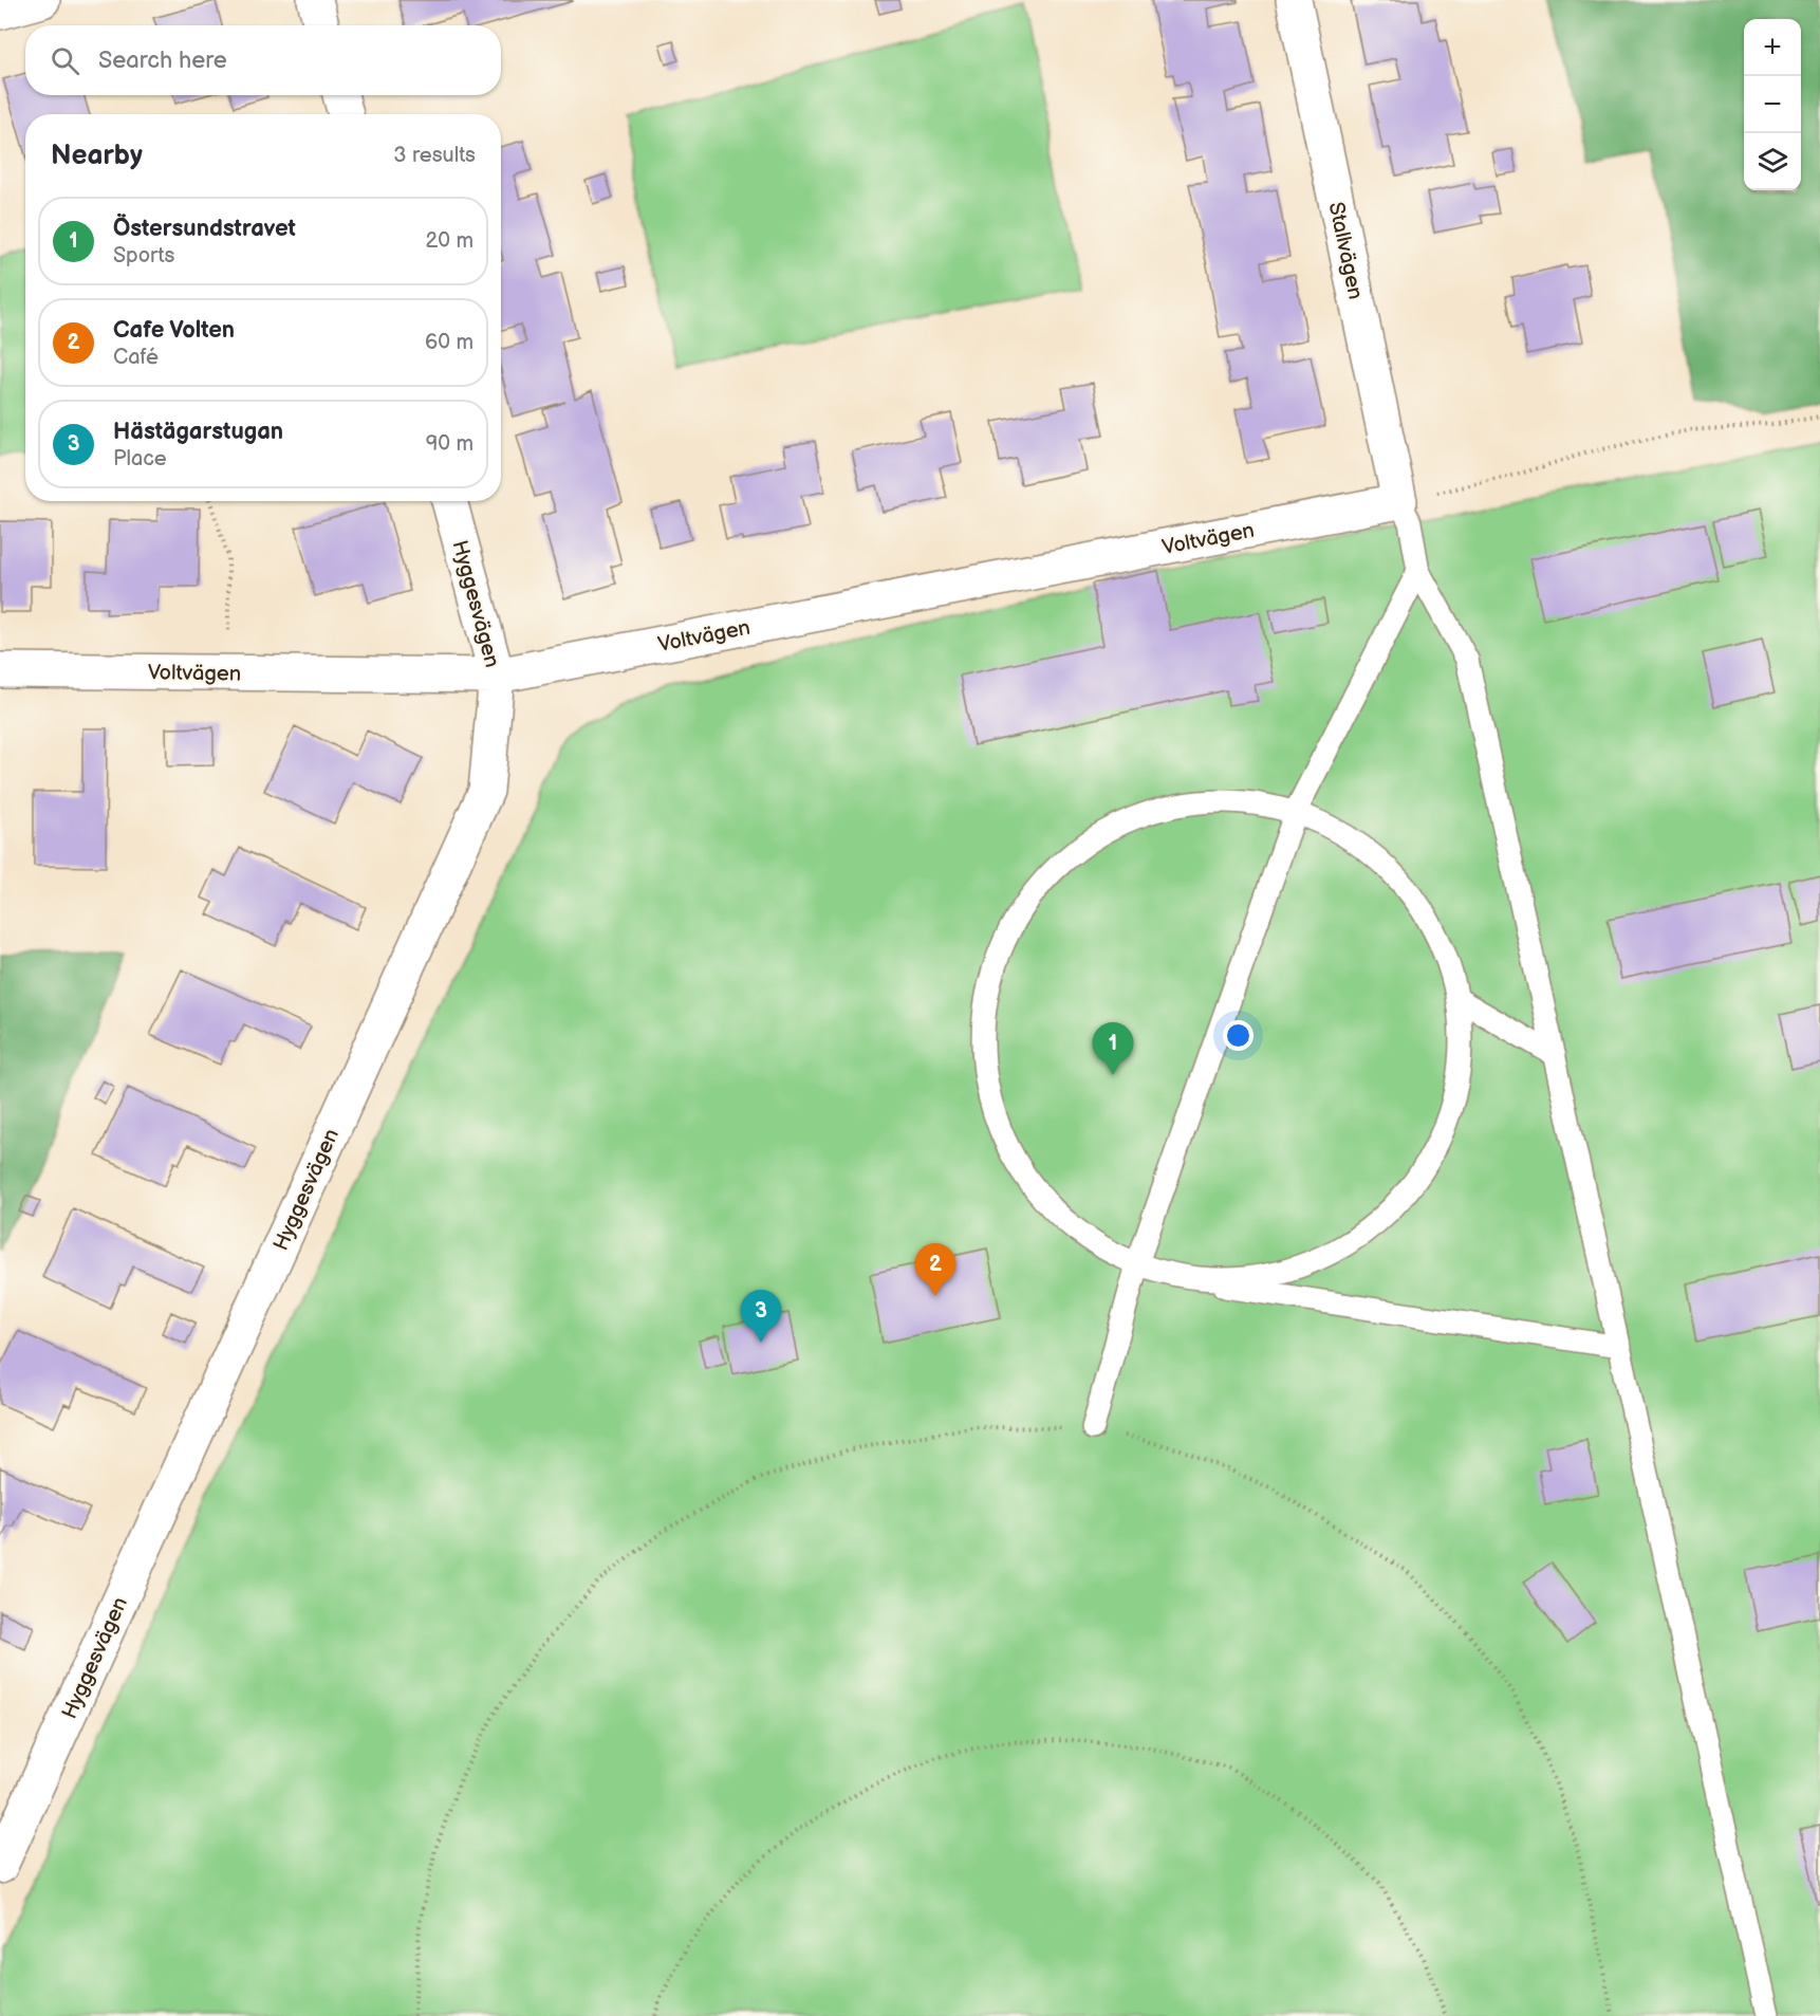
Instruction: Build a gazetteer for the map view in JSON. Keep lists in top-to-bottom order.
{
  "streets": {
    "street": ["Stallvägen", "Voltvägen", "Hyggesvägen"]
  },
  "crossings": [
    ["Stallvägen", "Voltvägen"],
    ["Voltvägen", "Hyggesvägen"]
  ],
  "page": {
    "map_buttons": ["+", "−"],
    "search": "Search here",
    "heading": ["Nearby", "3 results"],
    "list": [
      {
        "mark": "1",
        "name": "Östersundstravet",
        "note": "Sports",
        "value": "20 m"
      },
      {
        "mark": "2",
        "name": "Cafe Volten",
        "note": "Café",
        "value": "60 m"
      },
      {
        "mark": "3",
        "name": "Hästägarstugan",
        "note": "Place",
        "value": "90 m"
      }
    ],
    "pins": ["1", "2", "3"]
  }
}
